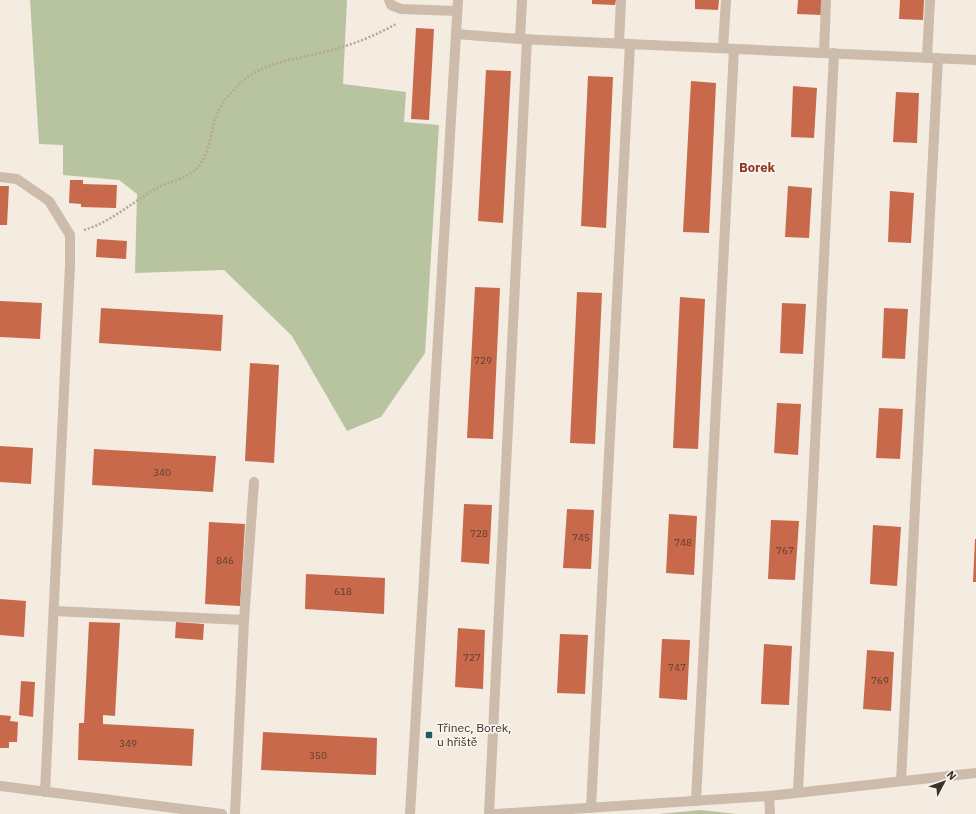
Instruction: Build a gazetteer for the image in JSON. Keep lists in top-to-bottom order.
{
  "districts": ["Borek"],
  "places": {
    "transit": ["Třinec, Borek, u hřiště"]
  },
  "house_numbers": [
    "729",
    "340",
    "728",
    "745",
    "748",
    "767",
    "846",
    "618",
    "727",
    "747",
    "769",
    "349",
    "350"
  ],
  "north": "top right"
}
